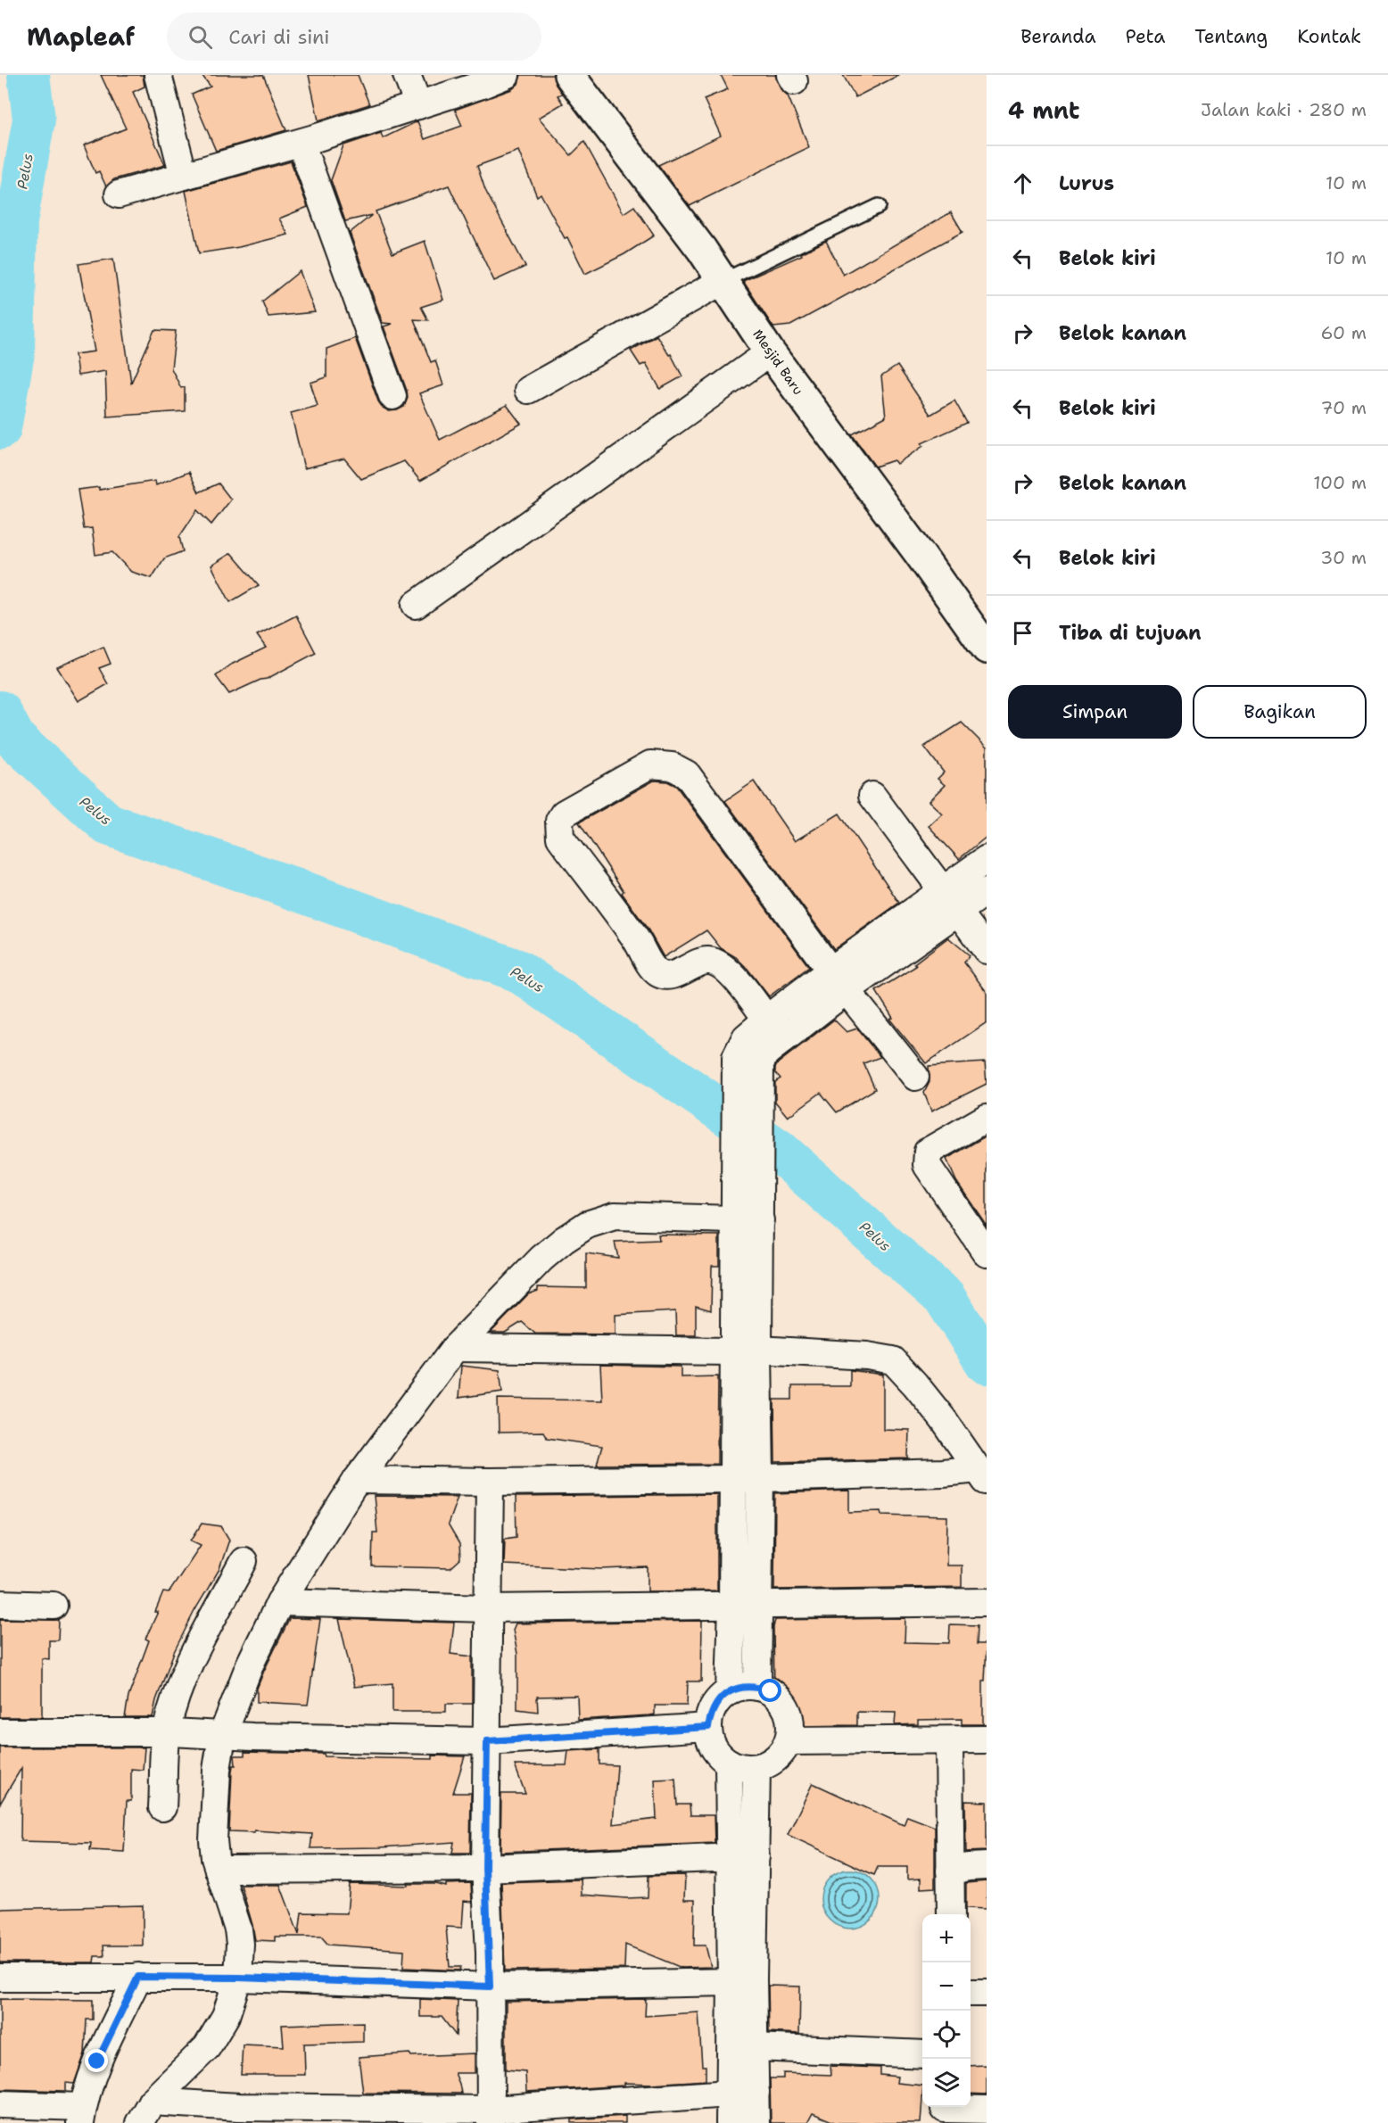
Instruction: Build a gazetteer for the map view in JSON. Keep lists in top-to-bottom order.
{
  "streets": {
    "street": ["Mesjid Baru"]
  },
  "water": ["Pelus"],
  "page": {
    "header": "Mapleaf",
    "search": "Cari di sini",
    "nav": [
      "Beranda",
      "Peta",
      "Tentang",
      "Kontak"
    ],
    "heading": ["4 mnt", "Jalan kaki · 280 m"],
    "list": [
      ["Lurus", "10 m"],
      ["Belok kiri", "10 m"],
      ["Belok kanan", "60 m"],
      ["Belok kiri", "70 m"],
      ["Belok kanan", "100 m"],
      ["Belok kiri", "30 m"],
      "Tiba di tujuan"
    ],
    "buttons": ["Simpan", "Bagikan"],
    "map_buttons": ["+", "−"]
  }
}
